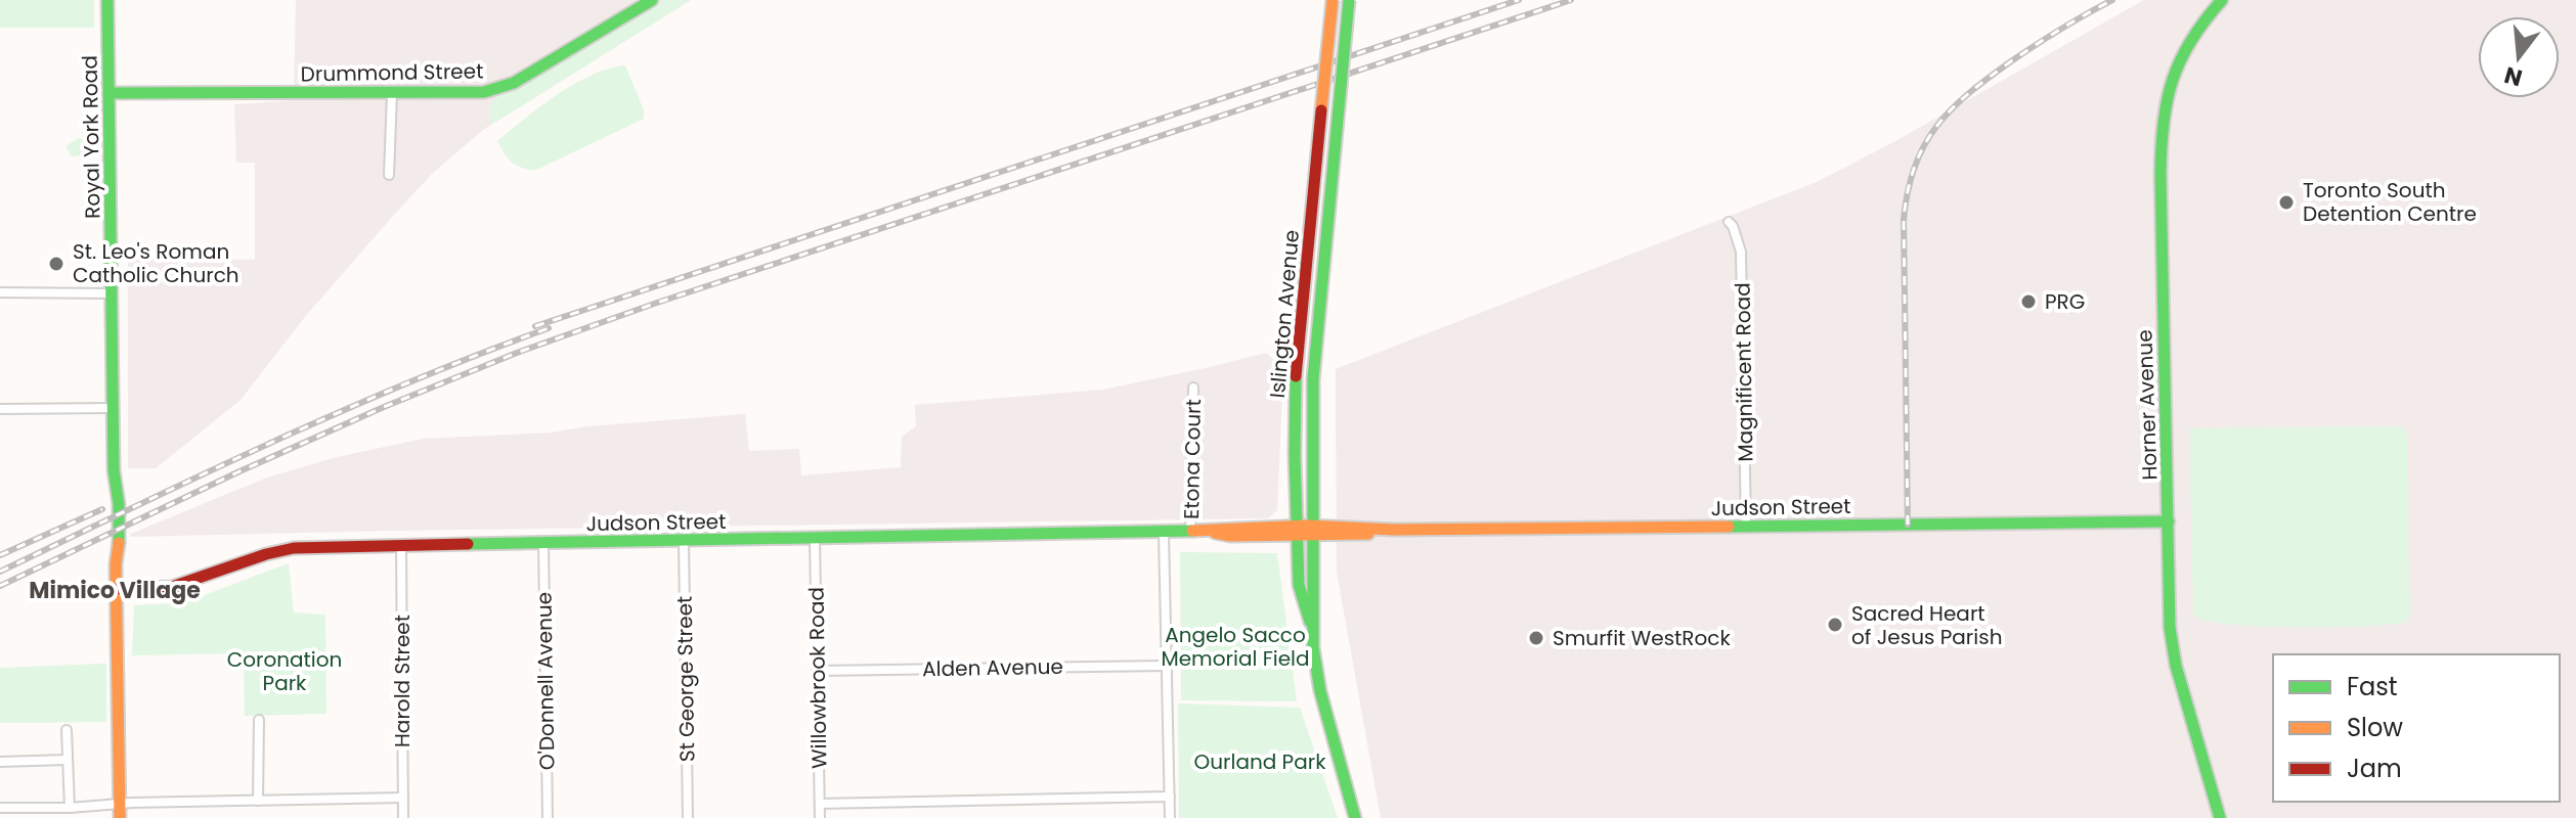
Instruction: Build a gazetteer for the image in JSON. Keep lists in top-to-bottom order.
{
  "streets": {
    "main road": [
      "Drummond Street",
      "Royal York Road",
      "Islington Avenue",
      "Horner Avenue",
      "Judson Street"
    ],
    "street": [
      "Magnificent Road",
      "Etona Court",
      "Alden Avenue",
      "Willowbrook Road",
      "St George Street",
      "Harold Street",
      "O'Donnell Avenue"
    ]
  },
  "crossings": [
    ["Drummond Street", "Royal York Road"],
    ["Royal York Road", "Judson Street"],
    ["Islington Avenue", "Judson Street"],
    ["Magnificent Road", "Judson Street"],
    ["Horner Avenue", "Judson Street"],
    ["Etona Court", "Judson Street"],
    ["Judson Street", "Willowbrook Road"],
    ["Judson Street", "St George Street"],
    ["Judson Street", "Harold Street"],
    ["Judson Street", "O'Donnell Avenue"],
    ["Alden Avenue", "Willowbrook Road"]
  ],
  "districts": ["Mimico Village"],
  "parks": ["Angelo Sacco Memorial Field", "Coronation Park", "Ourland Park"],
  "places": [
    "Toronto South Detention Centre",
    "St. Leo's Roman Catholic Church",
    "PRG",
    "Sacred Heart of Jesus Parish",
    "Smurfit WestRock"
  ],
  "legend": ["Fast", "Slow", "Jam"],
  "north": "bottom"
}
